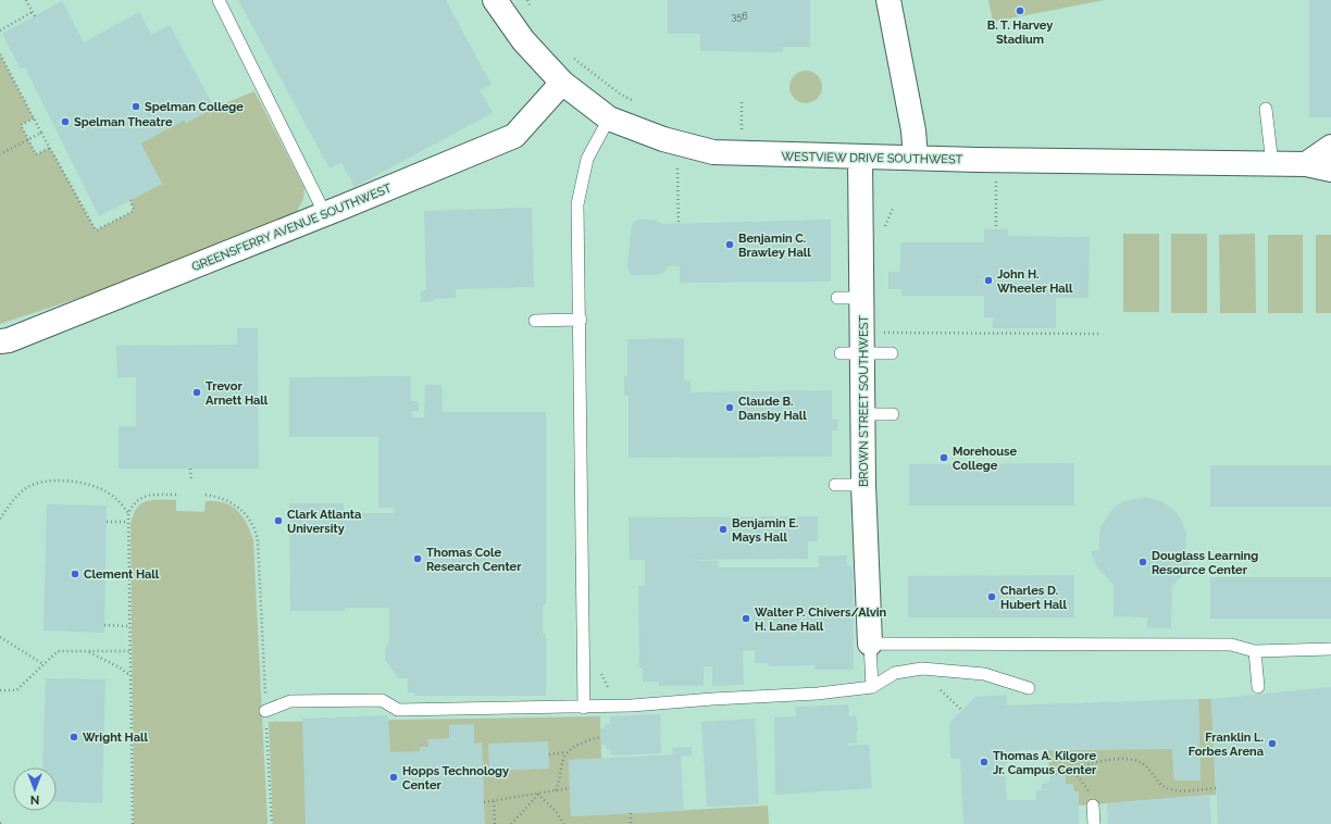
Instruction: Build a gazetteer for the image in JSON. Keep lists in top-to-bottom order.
{
  "streets": {
    "street": ["WESTVIEW DRIVE SOUTHWEST", "GREENSFERRY AVENUE SOUTHWEST", "BROWN STREET SOUTHWEST"]
  },
  "crossings": [
    ["WESTVIEW DRIVE SOUTHWEST", "GREENSFERRY AVENUE SOUTHWEST"],
    ["WESTVIEW DRIVE SOUTHWEST", "BROWN STREET SOUTHWEST"]
  ],
  "places": [
    "B. T. Harvey Stadium",
    "Spelman College",
    "Spelman Theatre",
    "Benjamin C. Brawley Hall",
    "John H. Wheeler Hall",
    "Trevor Arnett Hall",
    "Claude B. Dansby Hall",
    "Morehouse College",
    "Clark Atlanta University",
    "Benjamin E. Mays Hall",
    "Thomas Cole Research Center",
    "Douglass Learning Resource Center",
    "Clement Hall",
    "Charles D. Hubert Hall",
    "Walter P. Chivers/Alvin H. Lane Hall",
    "Wright Hall",
    "Franklin L. Forbes Arena",
    "Thomas A. Kilgore Jr. Campus Center",
    "Hopps Technology Center"
  ],
  "house_numbers": ["356"],
  "north": "bottom"
}
